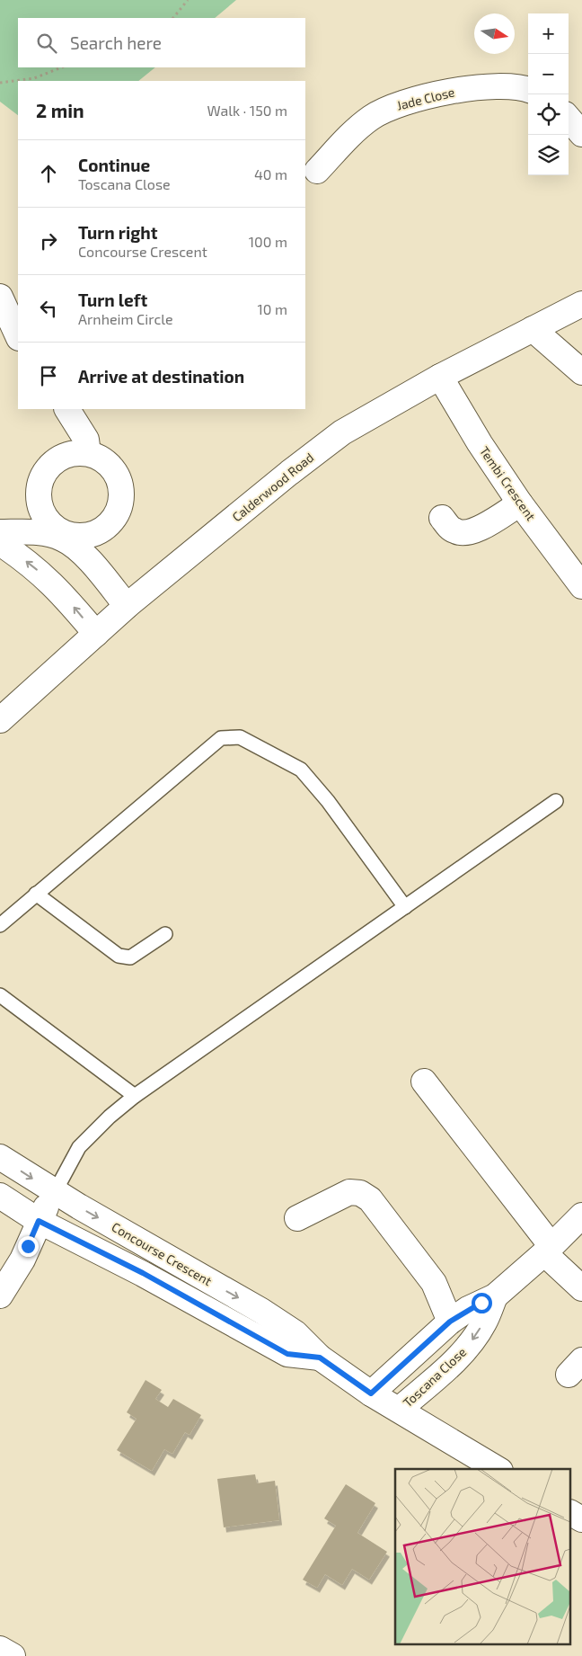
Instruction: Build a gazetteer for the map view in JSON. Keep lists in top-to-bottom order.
{
  "streets": {
    "street": [
      "Jade Close",
      "Tembi Crescent",
      "Calderwood Road",
      "Concourse Crescent",
      "Toscana Close"
    ]
  },
  "crossings": [
    ["Tembi Crescent", "Calderwood Road"],
    ["Concourse Crescent", "Toscana Close"]
  ],
  "north": "right",
  "page": {
    "map_buttons": ["+", "−"],
    "search": "Search here",
    "heading": ["2 min", "Walk · 150 m"],
    "list": [
      ["Continue", "Toscana Close", "40 m"],
      ["Turn right", "Concourse Crescent", "100 m"],
      ["Turn left", "Arnheim Circle", "10 m"],
      "Arrive at destination"
    ]
  }
}
